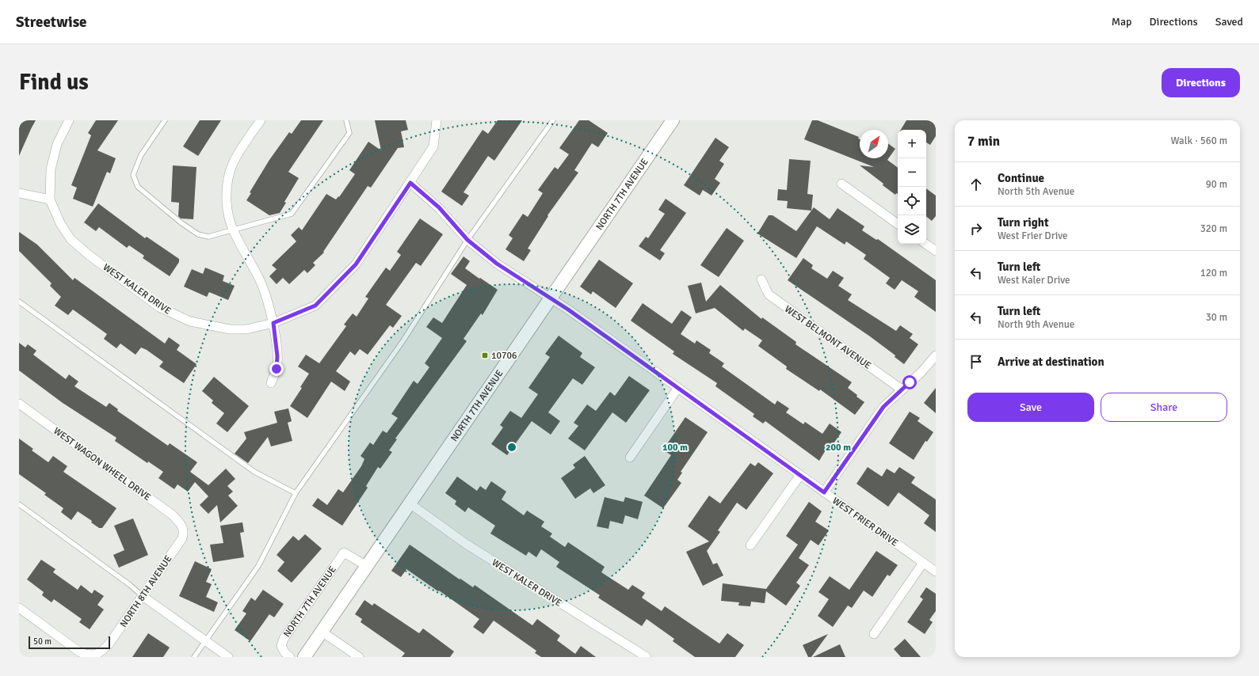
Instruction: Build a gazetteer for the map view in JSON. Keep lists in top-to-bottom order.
{
  "streets": {
    "main road": ["NORTH 7TH AVENUE"],
    "street": [
      "WEST KALER DRIVE",
      "WEST BELMONT AVENUE",
      "WEST WAGON WHEEL DRIVE",
      "WEST FRIER DRIVE",
      "NORTH 8TH AVENUE"
    ]
  },
  "crossings": [
    ["NORTH 7TH AVENUE", "WEST KALER DRIVE"],
    ["NORTH 7TH AVENUE", "WEST FRIER DRIVE"],
    ["WEST KALER DRIVE", "WEST FRIER DRIVE"],
    ["WEST WAGON WHEEL DRIVE", "NORTH 8TH AVENUE"]
  ],
  "places": {
    "transit": ["10706"]
  },
  "scale_bar": "50 m",
  "north": "top right",
  "page": {
    "header": "Streetwise",
    "nav": ["Map", "Directions", "Saved"],
    "buttons": [
      "Directions",
      ["Save", "Share"]
    ],
    "title": "Find us",
    "heading": ["7 min", "Walk · 560 m"],
    "map_buttons": ["+", "−"],
    "list": [
      ["Continue", "North 5th Avenue", "90 m"],
      ["Turn right", "West Frier Drive", "320 m"],
      ["Turn left", "West Kaler Drive", "120 m"],
      ["Turn left", "North 9th Avenue", "30 m"],
      "Arrive at destination"
    ],
    "scale": "50 m"
  },
  "rings": ["100 m", "200 m"]
}
